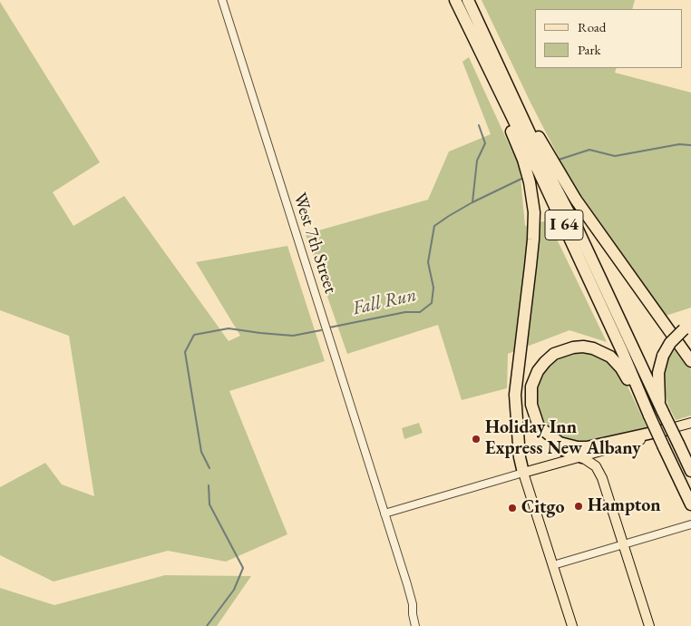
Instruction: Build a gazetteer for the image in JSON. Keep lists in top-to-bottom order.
{
  "streets": {
    "highway": ["I 64"],
    "street": ["West 7th Street"]
  },
  "water": ["Fall Run"],
  "places": ["Holiday Inn Express New Albany", "Hampton", "Citgo"],
  "legend": ["Road", "Park"]
}
